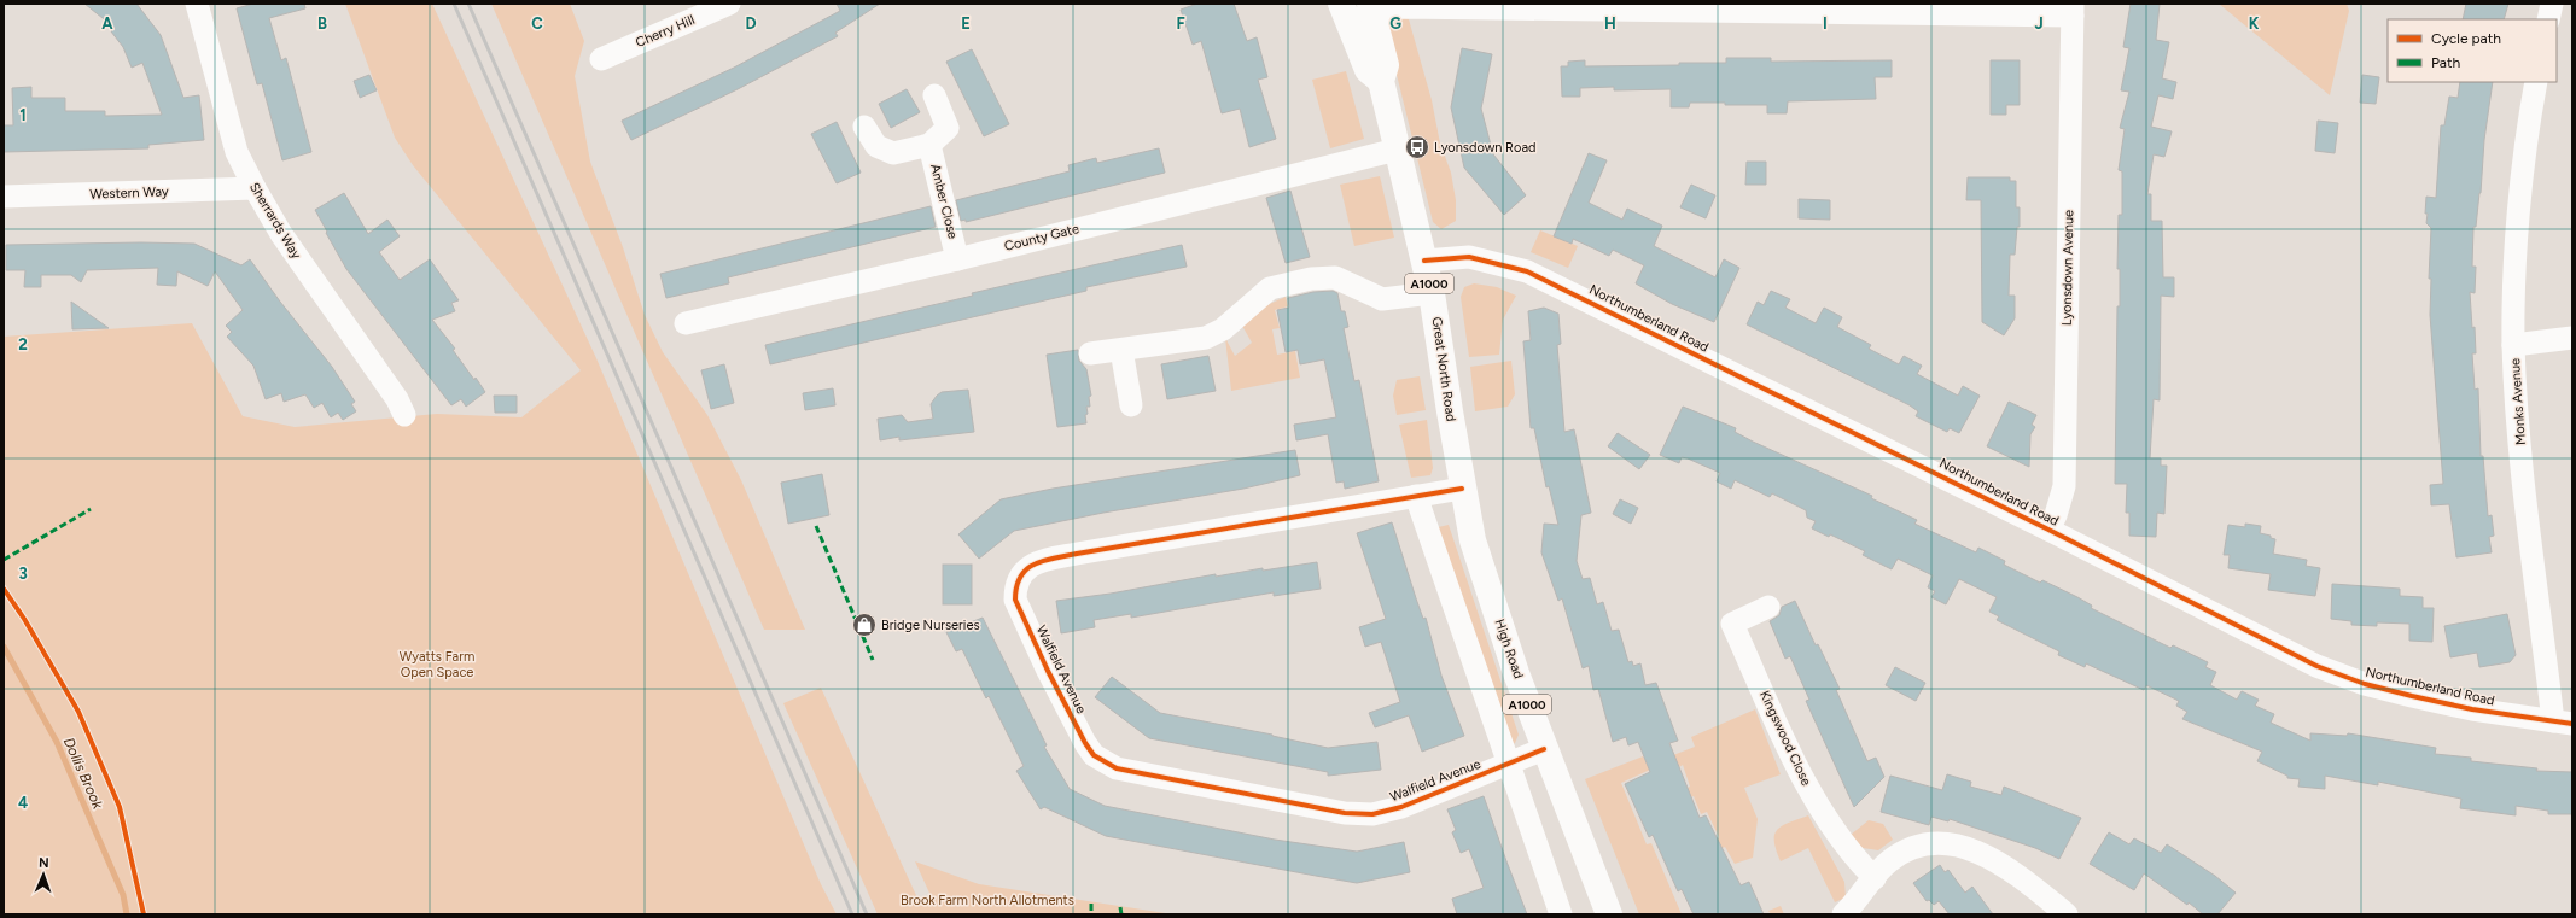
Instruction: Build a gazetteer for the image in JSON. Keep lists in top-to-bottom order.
{
  "streets": {
    "main road": ["A1000", "Great North Road", "High Road"],
    "street": [
      "Cherry Hill",
      "Western Way",
      "Amber Close",
      "Sherrards Way",
      "County Gate",
      "Lyonsdown Avenue",
      "Northumberland Road",
      "Monks Avenue",
      "Walfield Avenue",
      "Kingswood Close"
    ]
  },
  "crossings": [
    ["Western Way", "Sherrards Way"],
    ["Amber Close", "County Gate"],
    ["County Gate", "Great North Road"],
    ["Lyonsdown Avenue", "Northumberland Road"],
    ["Northumberland Road", "Great North Road"],
    ["Northumberland Road", "Monks Avenue"],
    ["Great North Road", "High Road"],
    ["Great North Road", "Walfield Avenue"],
    ["High Road", "Walfield Avenue"]
  ],
  "water": ["Dollis Brook"],
  "parks": ["Wyatts Farm Open Space", "Brook Farm North Allotments"],
  "places": {
    "bus stop": ["Lyonsdown Road"],
    "shop": ["Bridge Nurseries"]
  },
  "legend": ["Cycle path", "Path"],
  "north": "top",
  "grid": {
    "columns": [
      "A",
      "B",
      "C",
      "D",
      "E",
      "F",
      "G",
      "H",
      "I",
      "J",
      "K"
    ],
    "rows": [
      "1",
      "2",
      "3",
      "4"
    ]
  }
}
